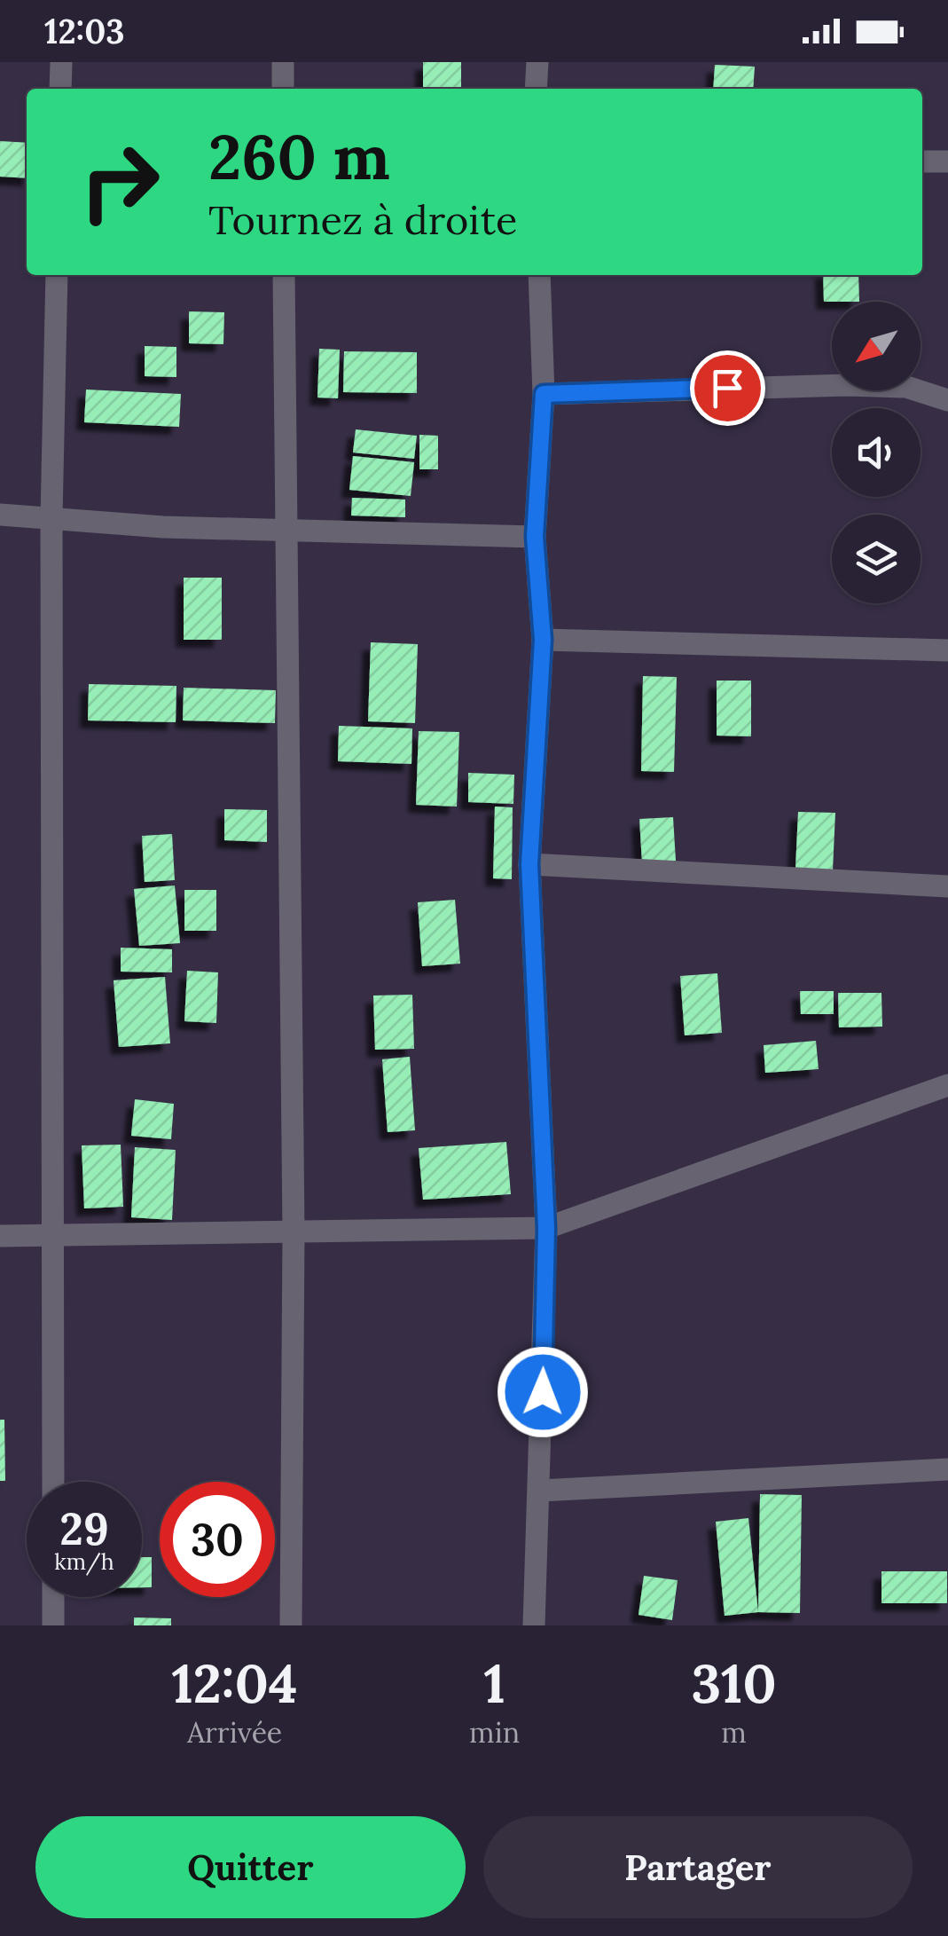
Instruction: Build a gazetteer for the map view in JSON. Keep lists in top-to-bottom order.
{
  "north": "bottom left",
  "page": {
    "status": "12:03",
    "turn": ["260 m", "Tournez à droite"],
    "speed": "29 km/h",
    "limit": "30",
    "eta": [
      "12:04",
      "Arrivée",
      "1",
      "min",
      "310",
      "m"
    ],
    "buttons": ["Quitter", "Partager"]
  }
}
